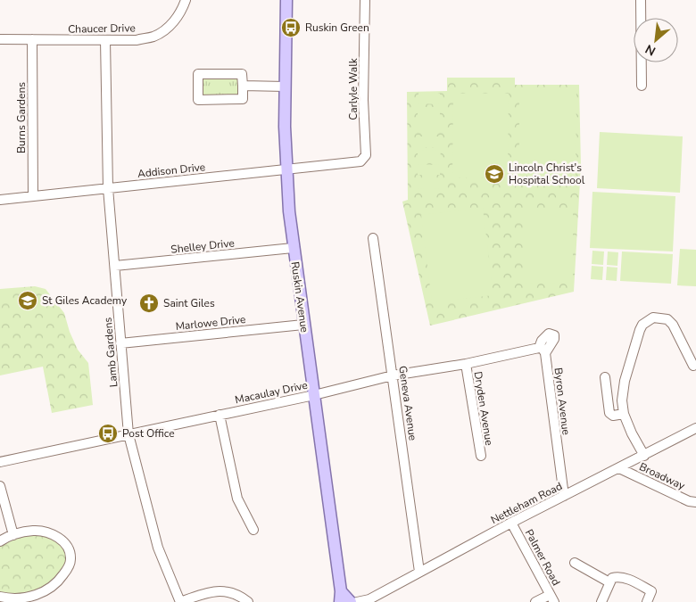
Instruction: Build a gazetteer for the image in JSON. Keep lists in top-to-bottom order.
{
  "streets": {
    "main road": ["Ruskin Avenue"],
    "street": [
      "Chaucer Drive",
      "Carlyle Walk",
      "Burns Gardens",
      "Addison Drive",
      "Shelley Drive",
      "Marlowe Drive",
      "Lamb Gardens",
      "Macaulay Drive",
      "Byron Avenue",
      "Geneva Avenue",
      "Dryden Avenue",
      "Broadway",
      "Nettleham Road",
      "Palmer Road"
    ]
  },
  "crossings": [
    ["Chaucer Drive", "Burns Gardens"],
    ["Chaucer Drive", "Lamb Gardens"],
    ["Carlyle Walk", "Addison Drive"],
    ["Burns Gardens", "Addison Drive"],
    ["Addison Drive", "Ruskin Avenue"],
    ["Addison Drive", "Lamb Gardens"],
    ["Shelley Drive", "Ruskin Avenue"],
    ["Shelley Drive", "Lamb Gardens"],
    ["Ruskin Avenue", "Marlowe Drive"],
    ["Ruskin Avenue", "Macaulay Drive"],
    ["Marlowe Drive", "Lamb Gardens"],
    ["Lamb Gardens", "Macaulay Drive"],
    ["Macaulay Drive", "Byron Avenue"],
    ["Macaulay Drive", "Geneva Avenue"],
    ["Macaulay Drive", "Dryden Avenue"],
    ["Byron Avenue", "Nettleham Road"],
    ["Geneva Avenue", "Nettleham Road"],
    ["Broadway", "Nettleham Road"],
    ["Nettleham Road", "Palmer Road"]
  ],
  "places": {
    "bus stop": ["Ruskin Green", "Post Office"],
    "school or university": ["Lincoln Christ's Hospital School", "St Giles Academy"],
    "church": ["Saint Giles"]
  },
  "north": "bottom left"
}
